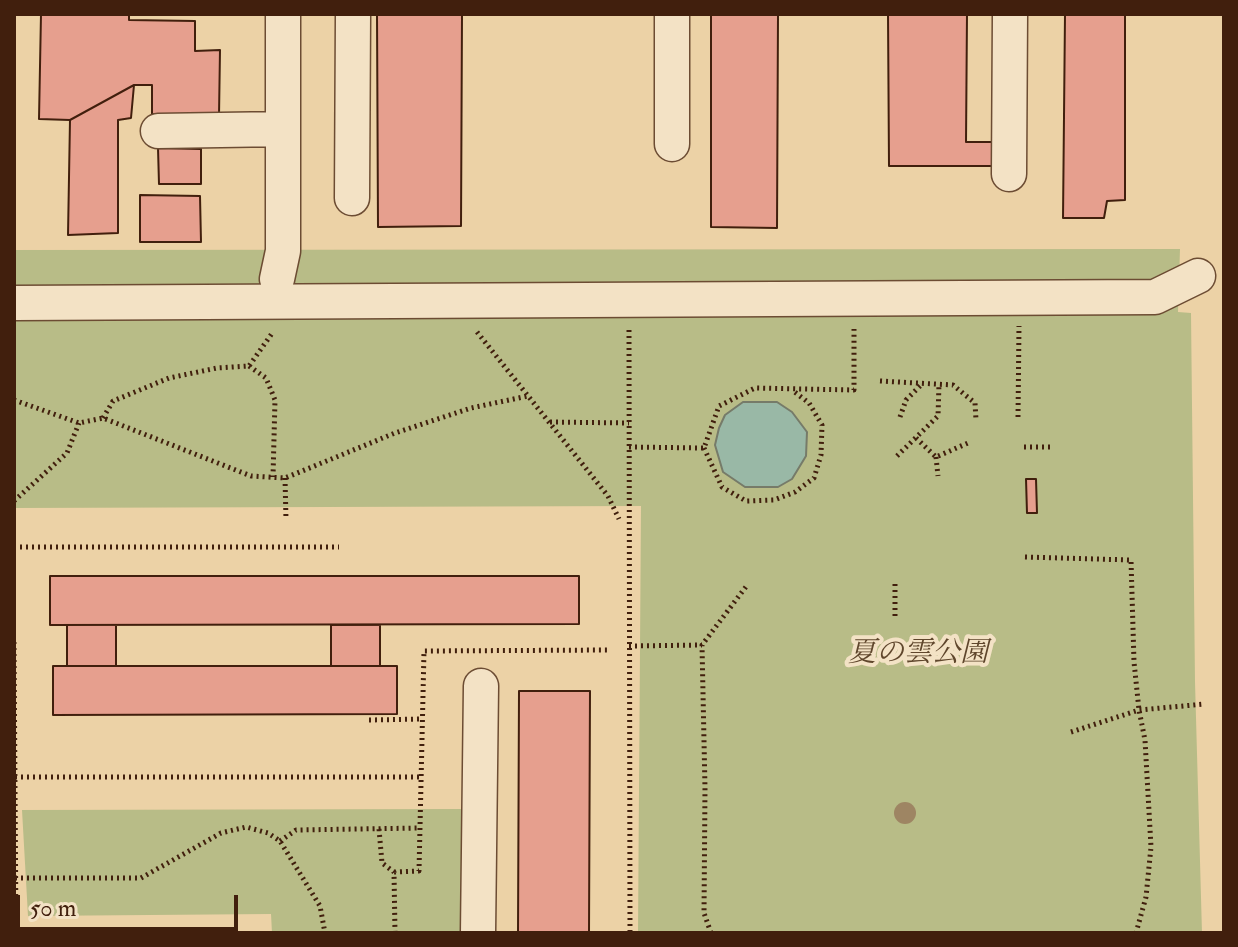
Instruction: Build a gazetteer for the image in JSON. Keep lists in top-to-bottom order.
{
  "parks": ["夏の雲公園"],
  "scale_bar": "50 m"
}
